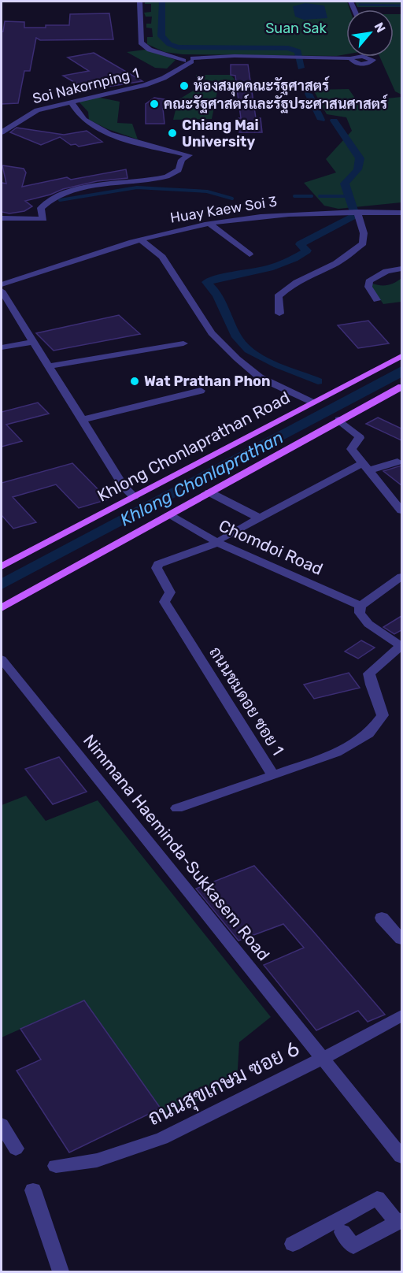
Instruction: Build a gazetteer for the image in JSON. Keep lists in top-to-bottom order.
{
  "streets": {
    "main road": ["Khlong Chonlaprathan Road"],
    "street": [
      "Soi Nakornping 1",
      "Huay Kaew Soi 3",
      "Chomdoi Road",
      "ถนนชมดอย ซอย 1",
      "Nimmana Haeminda-Sukkasem Road",
      "ถนนสุขเกษม ซอย 6"
    ]
  },
  "crossings": [
    ["Huay Kaew Soi 3", "Khlong Chonlaprathan Road"],
    ["Chomdoi Road", "ถนนชมดอย ซอย 1"],
    ["Nimmana Haeminda-Sukkasem Road", "ถนนสุขเกษม ซอย 6"]
  ],
  "water": ["Khlong Chonlaprathan"],
  "parks": ["Suan Sak"],
  "places": [
    "ห้องสมุดคณะรัฐศาสตร์",
    "คณะรัฐศาสตร์และรัฐประศาสนศาสตร์",
    "Chiang Mai University",
    "Wat Prathan Phon"
  ],
  "north": "top right"
}
